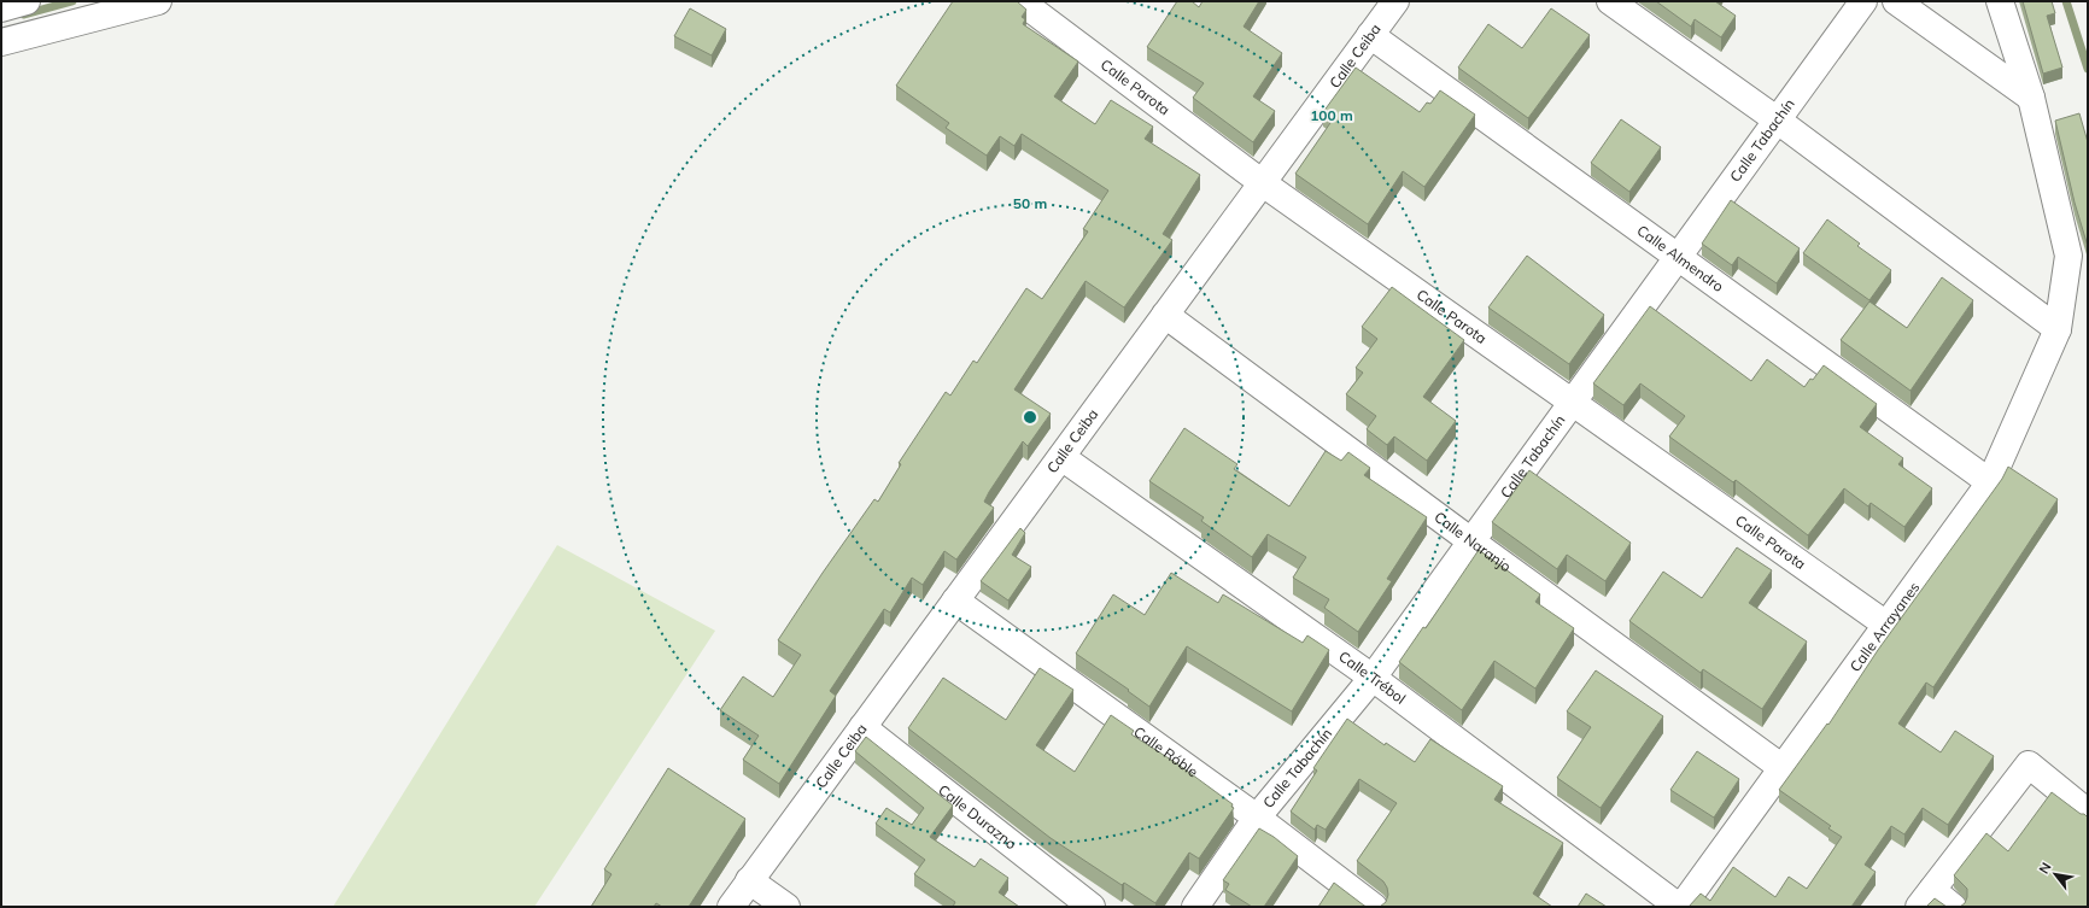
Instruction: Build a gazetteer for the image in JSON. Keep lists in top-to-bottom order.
{
  "streets": {
    "street": [
      "Calle Ceiba",
      "Calle Parota",
      "Calle Tabachín",
      "Calle Almendro",
      "Calle Naranjo",
      "Calle Arrayanes",
      "Calle Trébol",
      "Calle Róble",
      "Calle Durazno"
    ]
  },
  "crossings": [
    ["Calle Ceiba", "Calle Parota"],
    ["Calle Ceiba", "Calle Almendro"],
    ["Calle Ceiba", "Calle Naranjo"],
    ["Calle Ceiba", "Calle Trébol"],
    ["Calle Ceiba", "Calle Róble"],
    ["Calle Ceiba", "Calle Durazno"],
    ["Calle Parota", "Calle Tabachín"],
    ["Calle Parota", "Calle Arrayanes"],
    ["Calle Tabachín", "Calle Almendro"],
    ["Calle Tabachín", "Calle Naranjo"],
    ["Calle Tabachín", "Calle Trébol"],
    ["Calle Tabachín", "Calle Róble"],
    ["Calle Almendro", "Calle Arrayanes"],
    ["Calle Naranjo", "Calle Arrayanes"],
    ["Calle Arrayanes", "Calle Trébol"]
  ],
  "north": "top left",
  "rings": ["100 m", "50 m"]
}
